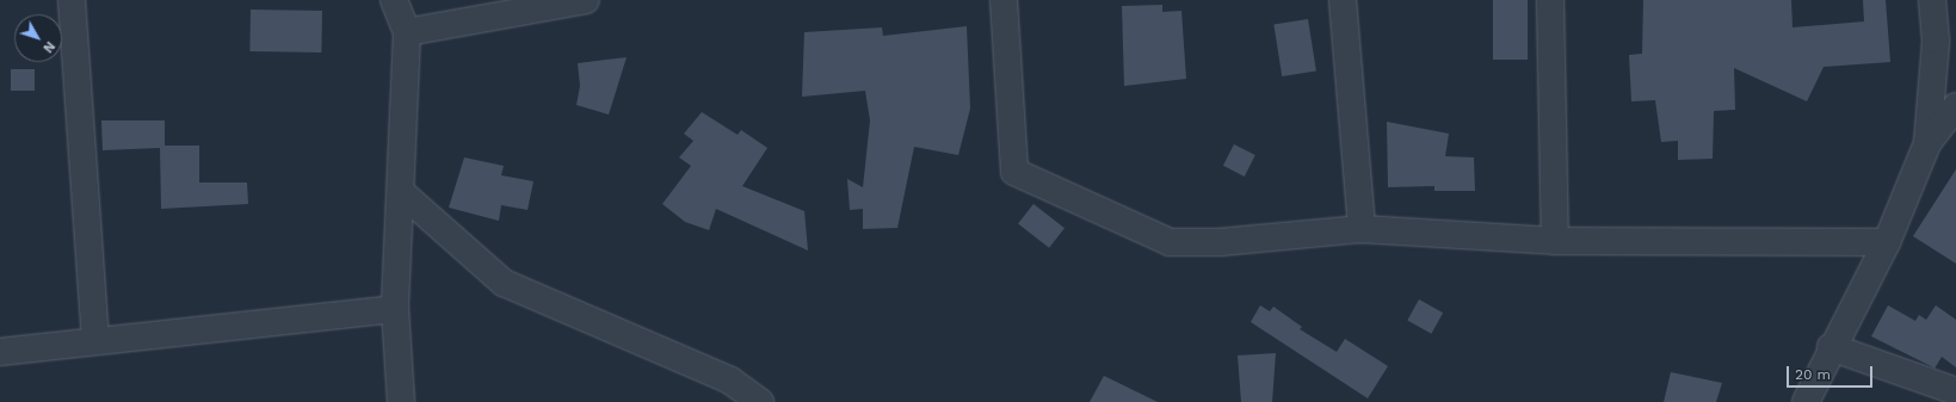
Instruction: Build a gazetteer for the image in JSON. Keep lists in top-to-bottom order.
{
  "scale_bar": "20 m",
  "north": "bottom right"
}
